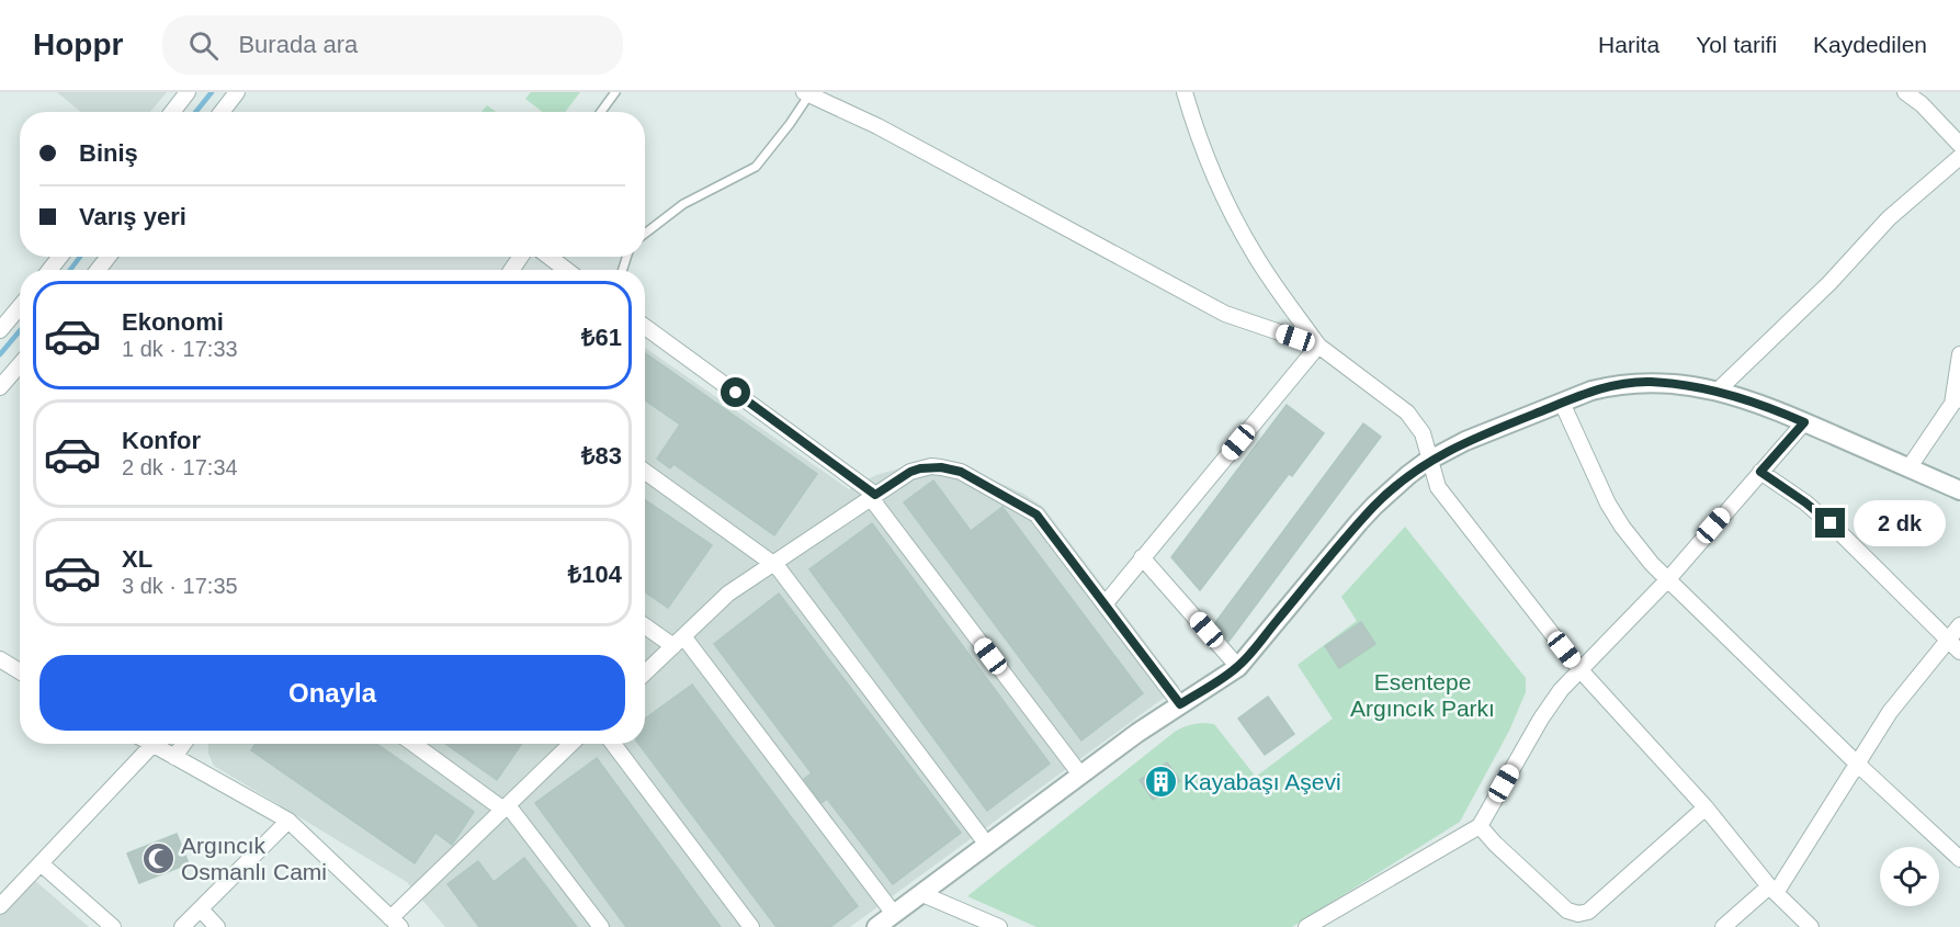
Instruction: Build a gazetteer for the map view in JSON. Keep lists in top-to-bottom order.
{
  "parks": ["Esentepe Argıncık Parkı"],
  "places": {
    "building": ["Kayabaşı Aşevi"],
    "mosque": ["Argıncık Osmanlı Cami"]
  },
  "page": {
    "header": "Hoppr",
    "search": "Burada ara",
    "nav": ["Harita", "Yol tarifi", "Kaydedilen"],
    "banner": ["Biniş", "Varış yeri"],
    "list": [
      {
        "name": "Ekonomi",
        "note": "1 dk · 17:33",
        "value": "₺61"
      },
      {
        "name": "Konfor",
        "note": "2 dk · 17:34",
        "value": "₺83"
      },
      {
        "name": "XL",
        "note": "3 dk · 17:35",
        "value": "₺104"
      }
    ],
    "bubble": "2 dk",
    "buttons": "Onayla"
  }
}
